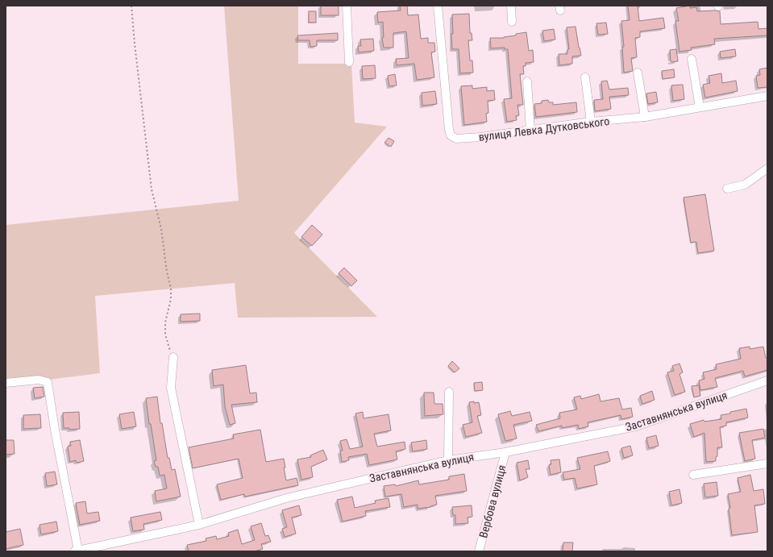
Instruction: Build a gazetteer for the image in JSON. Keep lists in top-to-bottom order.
{
  "streets": {
    "street": ["вулиця Левка Дутковського", "Заставнянська вулиця", "Вербова вулиця"]
  },
  "crossings": [
    ["Заставнянська вулиця", "Вербова вулиця"]
  ]
}
